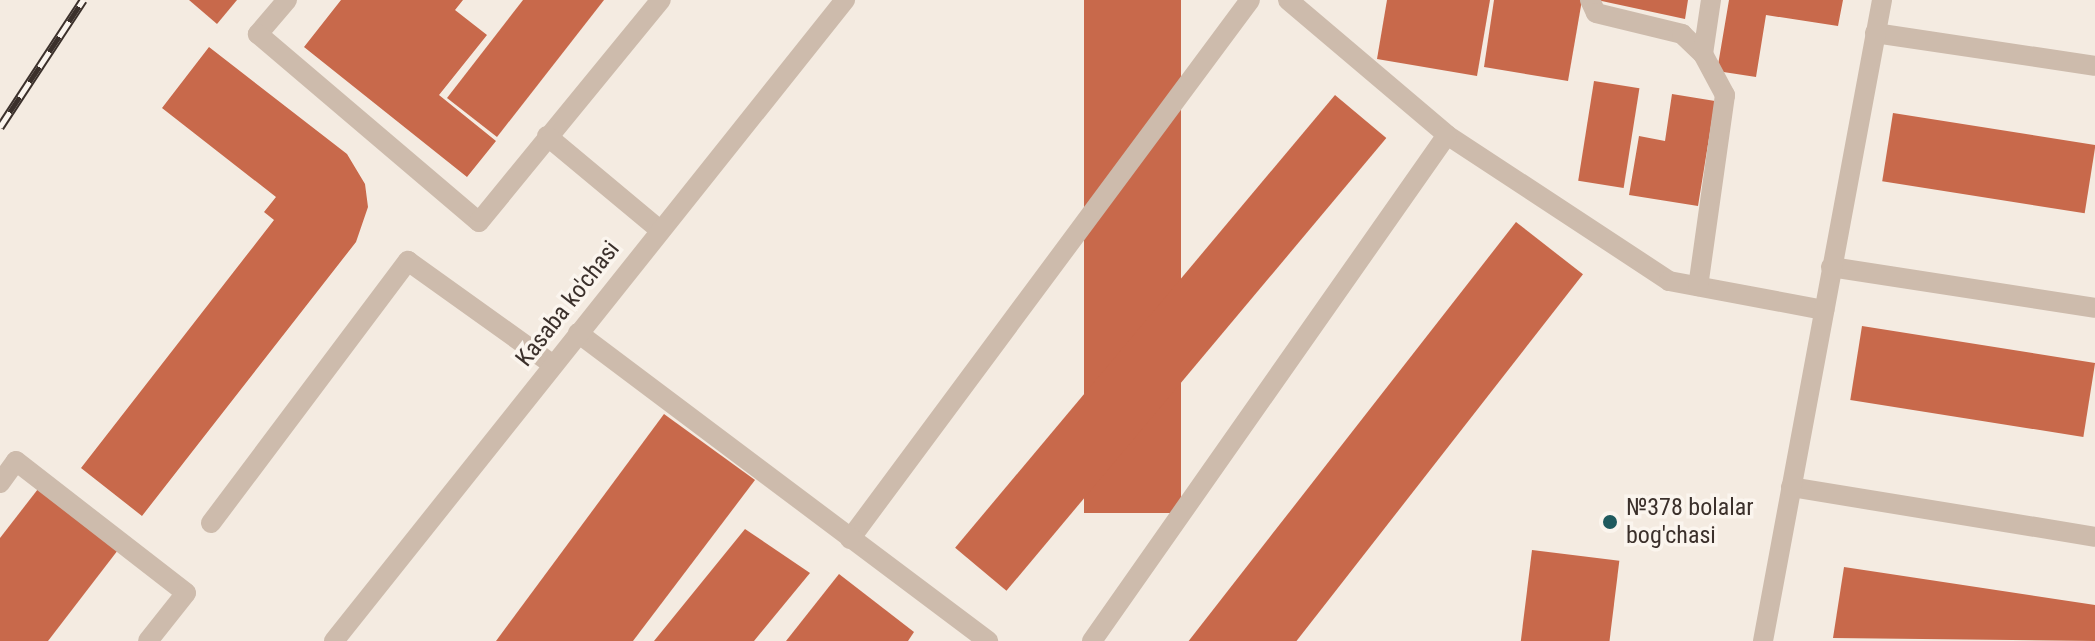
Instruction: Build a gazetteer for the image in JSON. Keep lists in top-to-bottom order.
{
  "streets": {
    "street": ["Kasaba ko'chasi"]
  },
  "places": ["№378 bolalar bog'chasi"]
}
